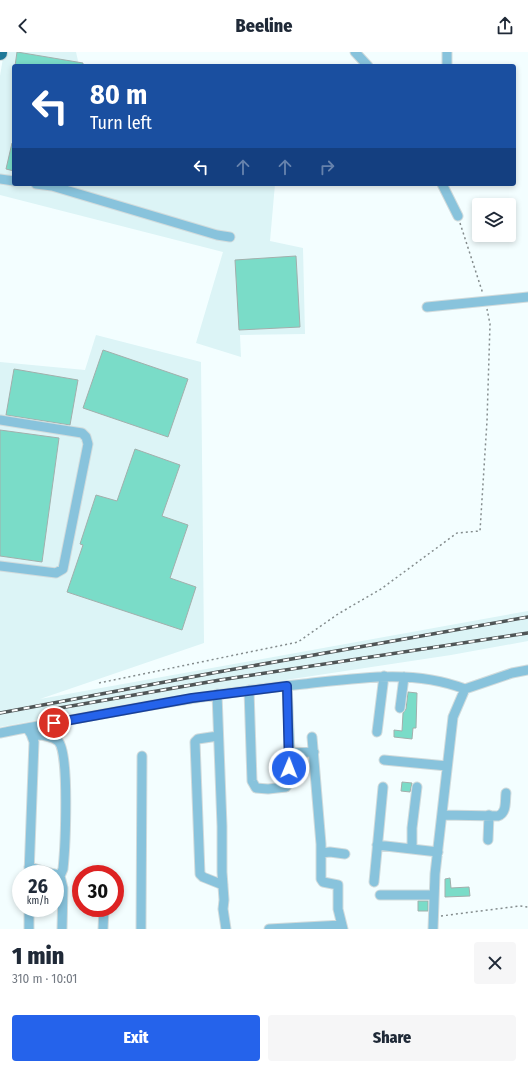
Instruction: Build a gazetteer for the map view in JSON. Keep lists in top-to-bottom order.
{
  "page": {
    "header": "Beeline",
    "turn": ["80 m", "Turn left"],
    "speed": "26 km/h",
    "limit": "30",
    "heading": ["1 min", "310 m · 10:01"],
    "buttons": ["Exit", "Share"]
  }
}
